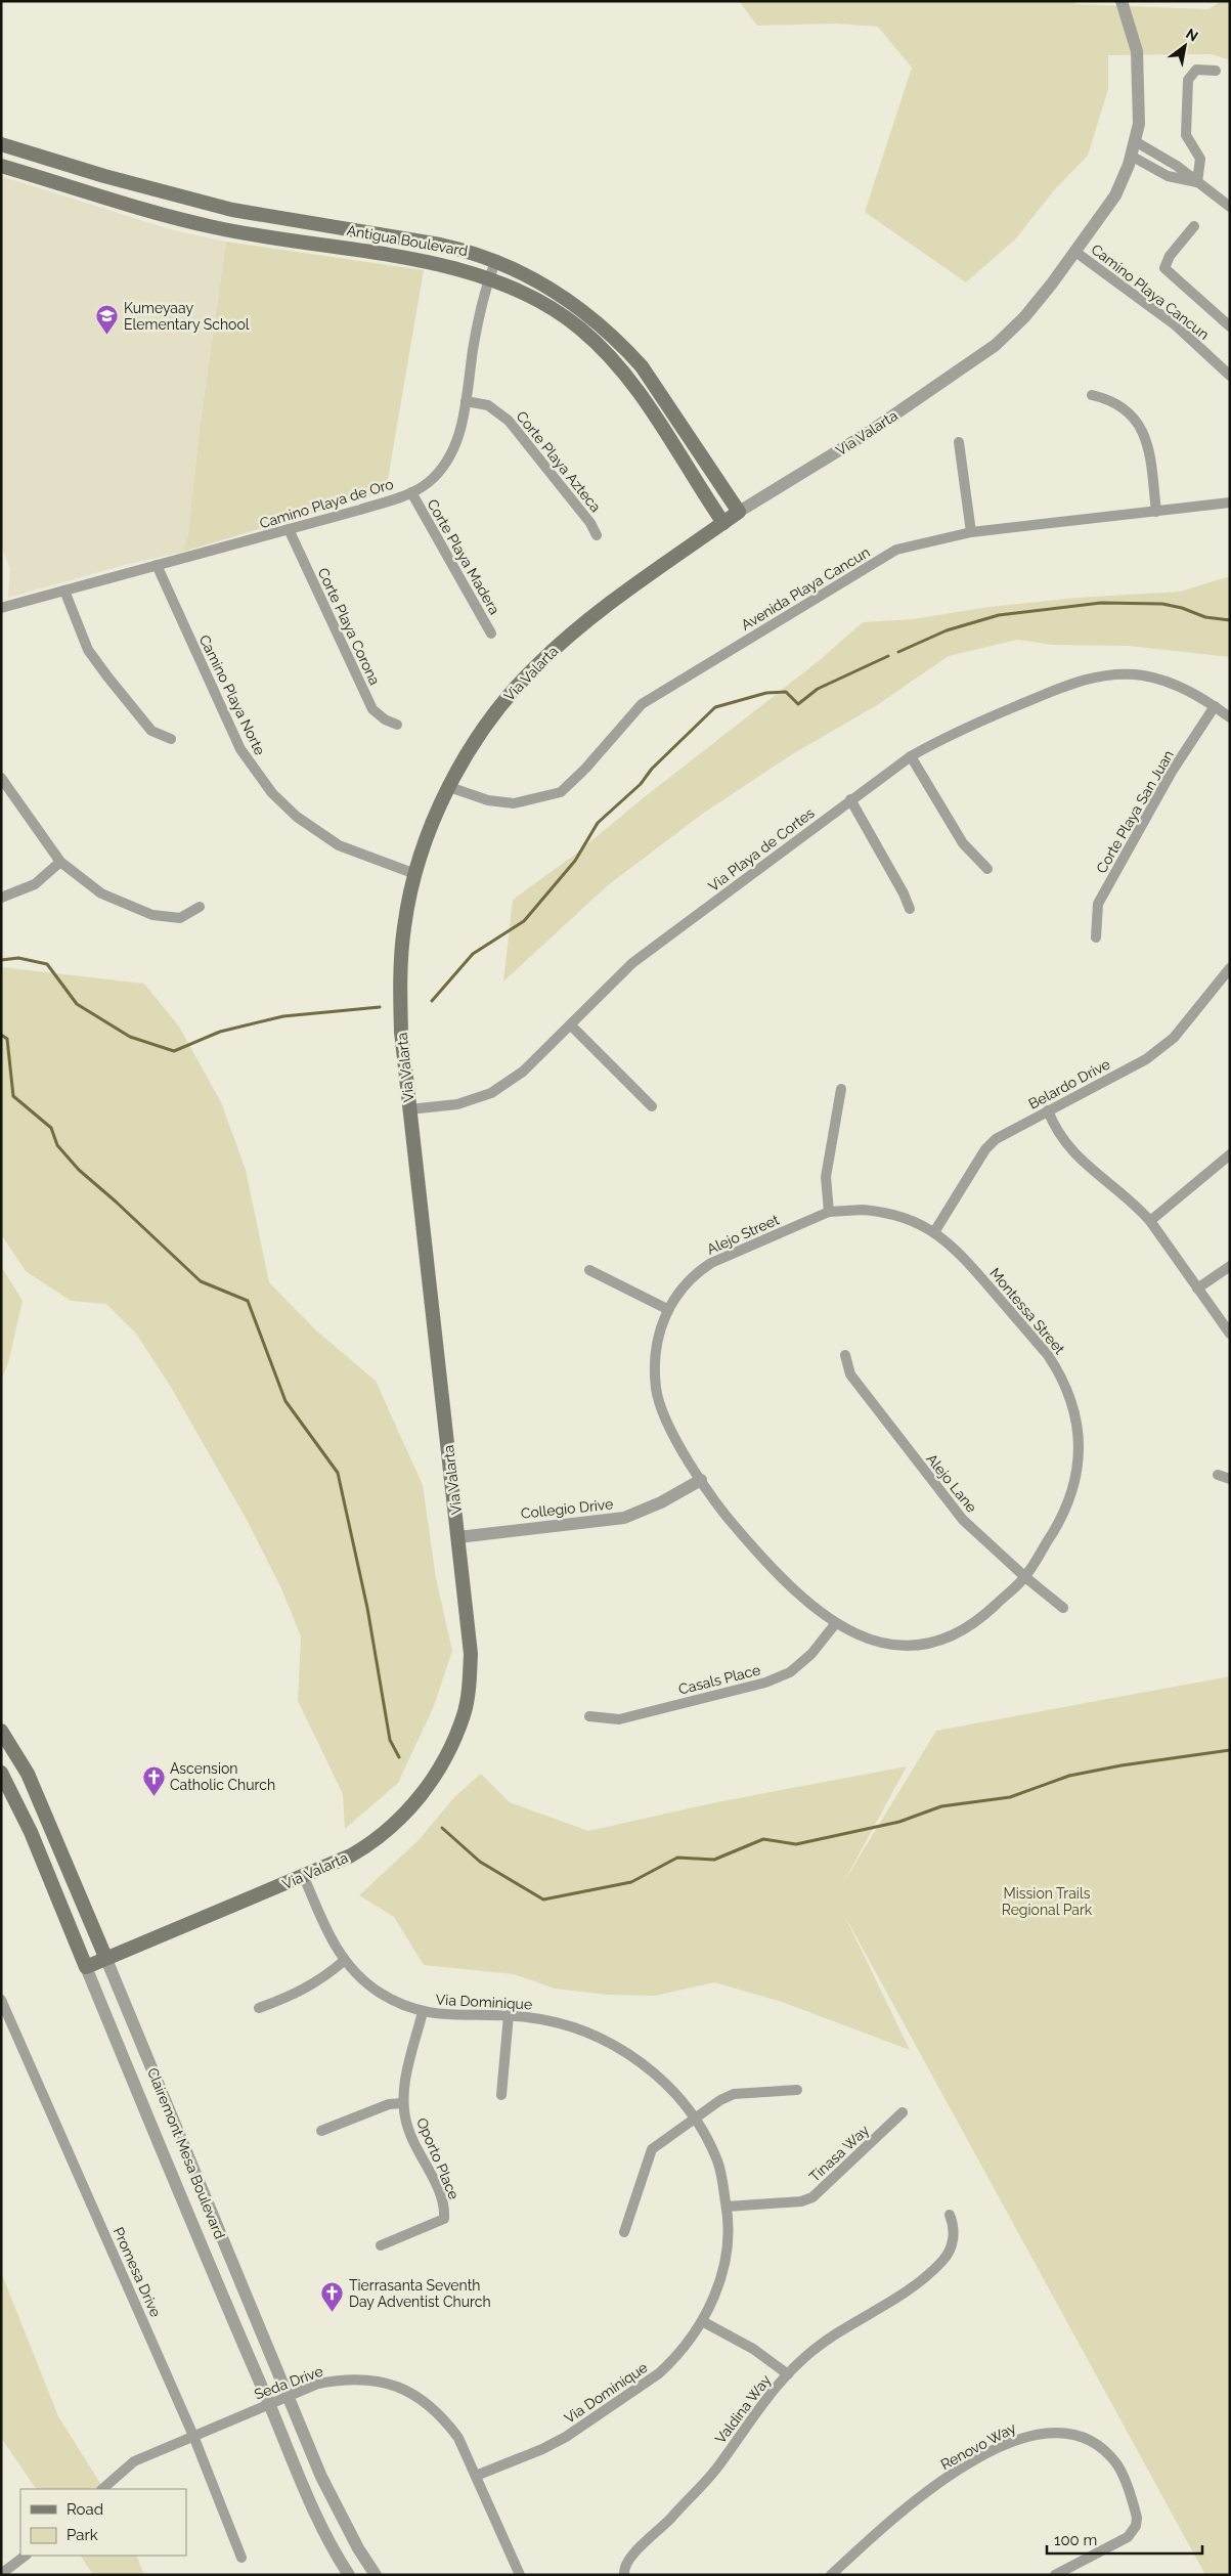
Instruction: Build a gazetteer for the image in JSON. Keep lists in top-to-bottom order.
{
  "streets": {
    "main road": ["Antigua Boulevard", "Via Valarta", "Clairemont Mesa Boulevard"],
    "street": [
      "Camino Playa Cancun",
      "Corte Playa Azteca",
      "Camino Playa de Oro",
      "Corte Playa Madera",
      "Avenida Playa Cancun",
      "Corte Playa Corona",
      "Camino Playa Norte",
      "Corte Playa San Juan",
      "Via Playa de Cortes",
      "Belardo Drive",
      "Alejo Street",
      "Montessa Street",
      "Alejo Lane",
      "Collegio Drive",
      "Casals Place",
      "Via Dominique",
      "Tinasa Way",
      "Oporto Place",
      "Promesa Drive",
      "Seda Drive",
      "Valdina Way",
      "Renovo Way"
    ]
  },
  "crossings": [
    ["Antigua Boulevard", "Via Valarta"],
    ["Antigua Boulevard", "Camino Playa de Oro"],
    ["Camino Playa Cancun", "Via Valarta"],
    ["Via Valarta", "Avenida Playa Cancun"],
    ["Via Valarta", "Camino Playa Norte"],
    ["Via Valarta", "Via Playa de Cortes"],
    ["Via Valarta", "Collegio Drive"],
    ["Via Valarta", "Via Dominique"],
    ["Via Valarta", "Clairemont Mesa Boulevard"],
    ["Corte Playa Azteca", "Camino Playa de Oro"],
    ["Camino Playa de Oro", "Corte Playa Madera"],
    ["Camino Playa de Oro", "Corte Playa Corona"],
    ["Camino Playa de Oro", "Camino Playa Norte"],
    ["Corte Playa San Juan", "Via Playa de Cortes"],
    ["Belardo Drive", "Alejo Street"],
    ["Belardo Drive", "Montessa Street"],
    ["Alejo Street", "Montessa Street"],
    ["Alejo Street", "Collegio Drive"],
    ["Montessa Street", "Alejo Lane"],
    ["Montessa Street", "Collegio Drive"],
    ["Montessa Street", "Casals Place"],
    ["Via Dominique", "Tinasa Way"],
    ["Via Dominique", "Oporto Place"],
    ["Via Dominique", "Seda Drive"],
    ["Clairemont Mesa Boulevard", "Seda Drive"],
    ["Promesa Drive", "Seda Drive"]
  ],
  "parks": ["Mission Trails Regional Park"],
  "places": {
    "school or university": ["Kumeyaay Elementary School"],
    "church": ["Ascension Catholic Church", "Tierrasanta Seventh Day Adventist Church"]
  },
  "legend": ["Road", "Park"],
  "scale_bar": "100 m",
  "north": "top right"
}
